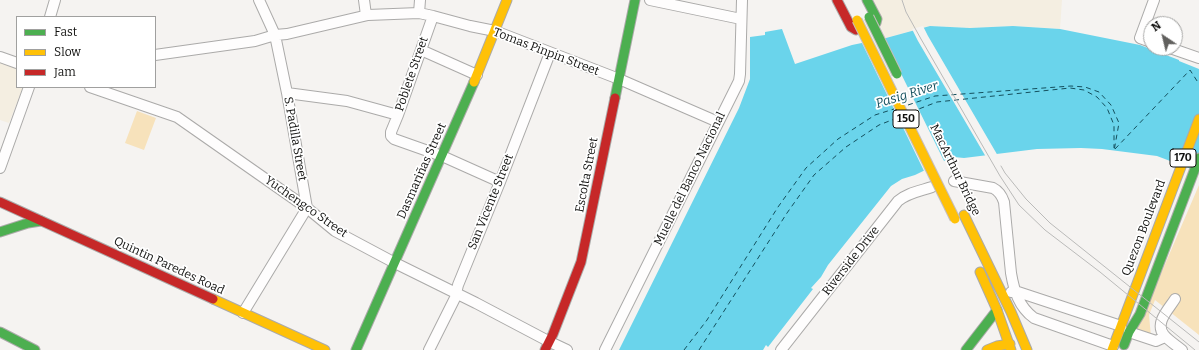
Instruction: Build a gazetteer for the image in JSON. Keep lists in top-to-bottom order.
{
  "streets": {
    "main road": [
      "150",
      "170",
      "MacArthur Bridge",
      "Dasmariñas Street",
      "Escolta Street",
      "Quezon Boulevard",
      "Quintin Paredes Road"
    ],
    "street": [
      "Tomas Pinpin Street",
      "Poblete Street",
      "S. Padilla Street",
      "Muelle del Banco Nacional",
      "San Vicente Street",
      "Yuchengco Street",
      "Riverside Drive"
    ]
  },
  "crossings": [
    ["Tomas Pinpin Street", "Poblete Street"],
    ["Tomas Pinpin Street", "S. Padilla Street"],
    ["Tomas Pinpin Street", "Dasmariñas Street"],
    ["Tomas Pinpin Street", "Escolta Street"],
    ["Tomas Pinpin Street", "Muelle del Banco Nacional"],
    ["Tomas Pinpin Street", "San Vicente Street"],
    ["Poblete Street", "Dasmariñas Street"],
    ["S. Padilla Street", "Yuchengco Street"],
    ["Dasmariñas Street", "Yuchengco Street"],
    ["Escolta Street", "Yuchengco Street"],
    ["San Vicente Street", "Yuchengco Street"]
  ],
  "water": ["Pasig River"],
  "legend": ["Fast", "Slow", "Jam"],
  "north": "top left"
}
